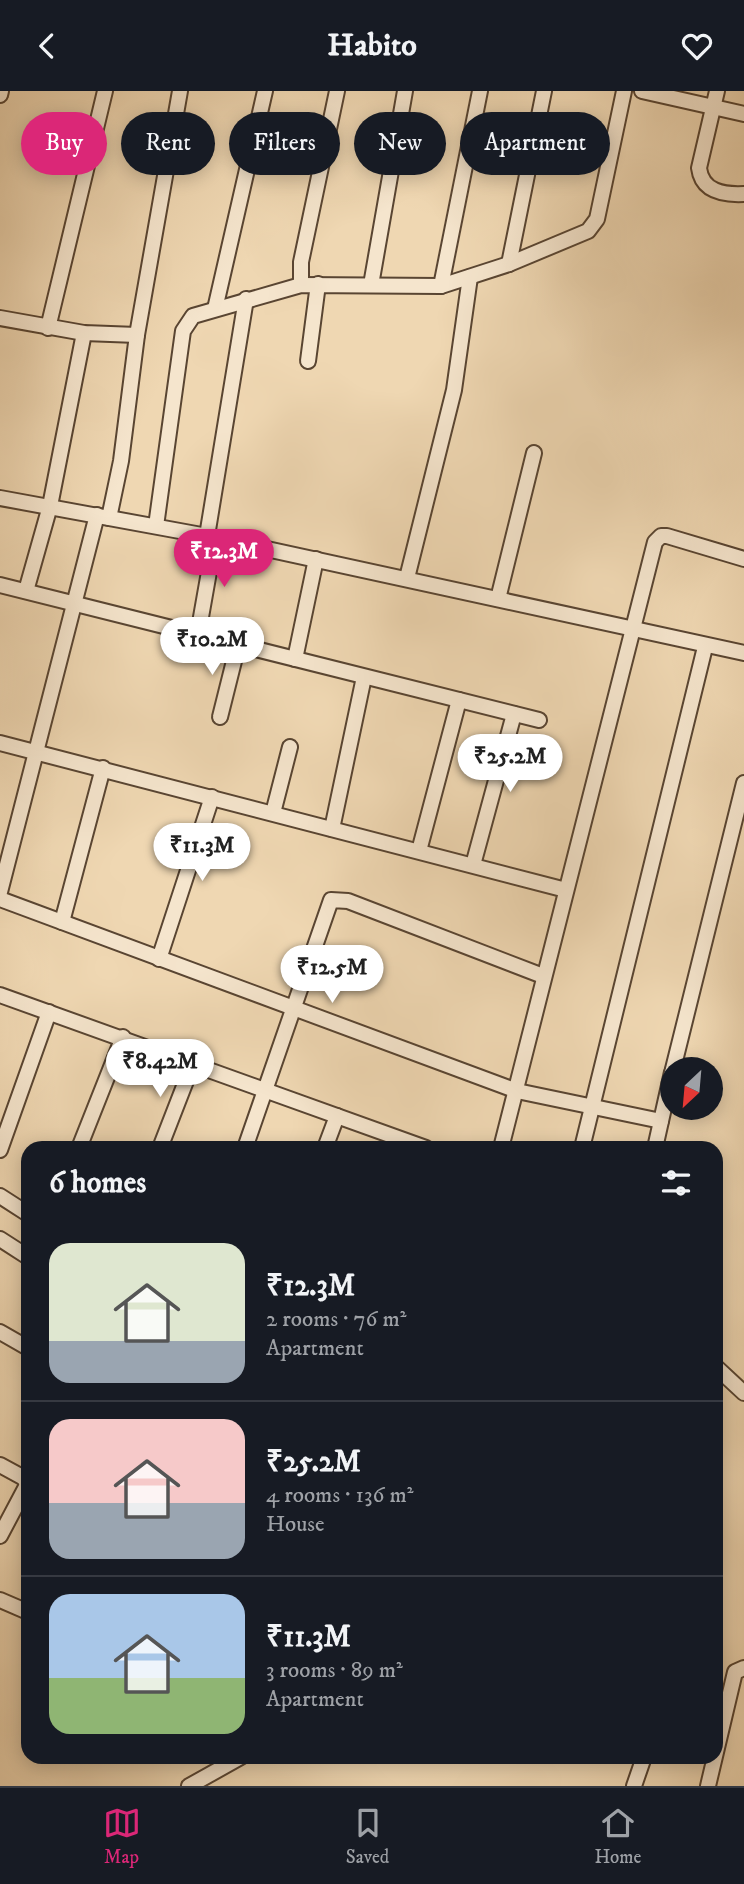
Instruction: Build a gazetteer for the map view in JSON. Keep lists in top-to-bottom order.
{
  "north": "bottom left",
  "page": {
    "header": "Habito",
    "chip": [
      "Buy",
      "Rent",
      "Filters",
      "New",
      "Apartment"
    ],
    "price": [
      "₹12.3M",
      "₹10.2M",
      "₹25.2M",
      "₹11.3M",
      "₹12.5M",
      "₹8.42M"
    ],
    "heading": "6 homes",
    "list": [
      {
        "name": "₹12.3M",
        "note": "2 rooms · 76 m² · Apartment"
      },
      {
        "name": "₹25.2M",
        "note": "4 rooms · 136 m² · House"
      },
      {
        "name": "₹11.3M",
        "note": "3 rooms · 89 m² · Apartment"
      }
    ],
    "tabs": ["Map", "Saved", "Home"]
  }
}
